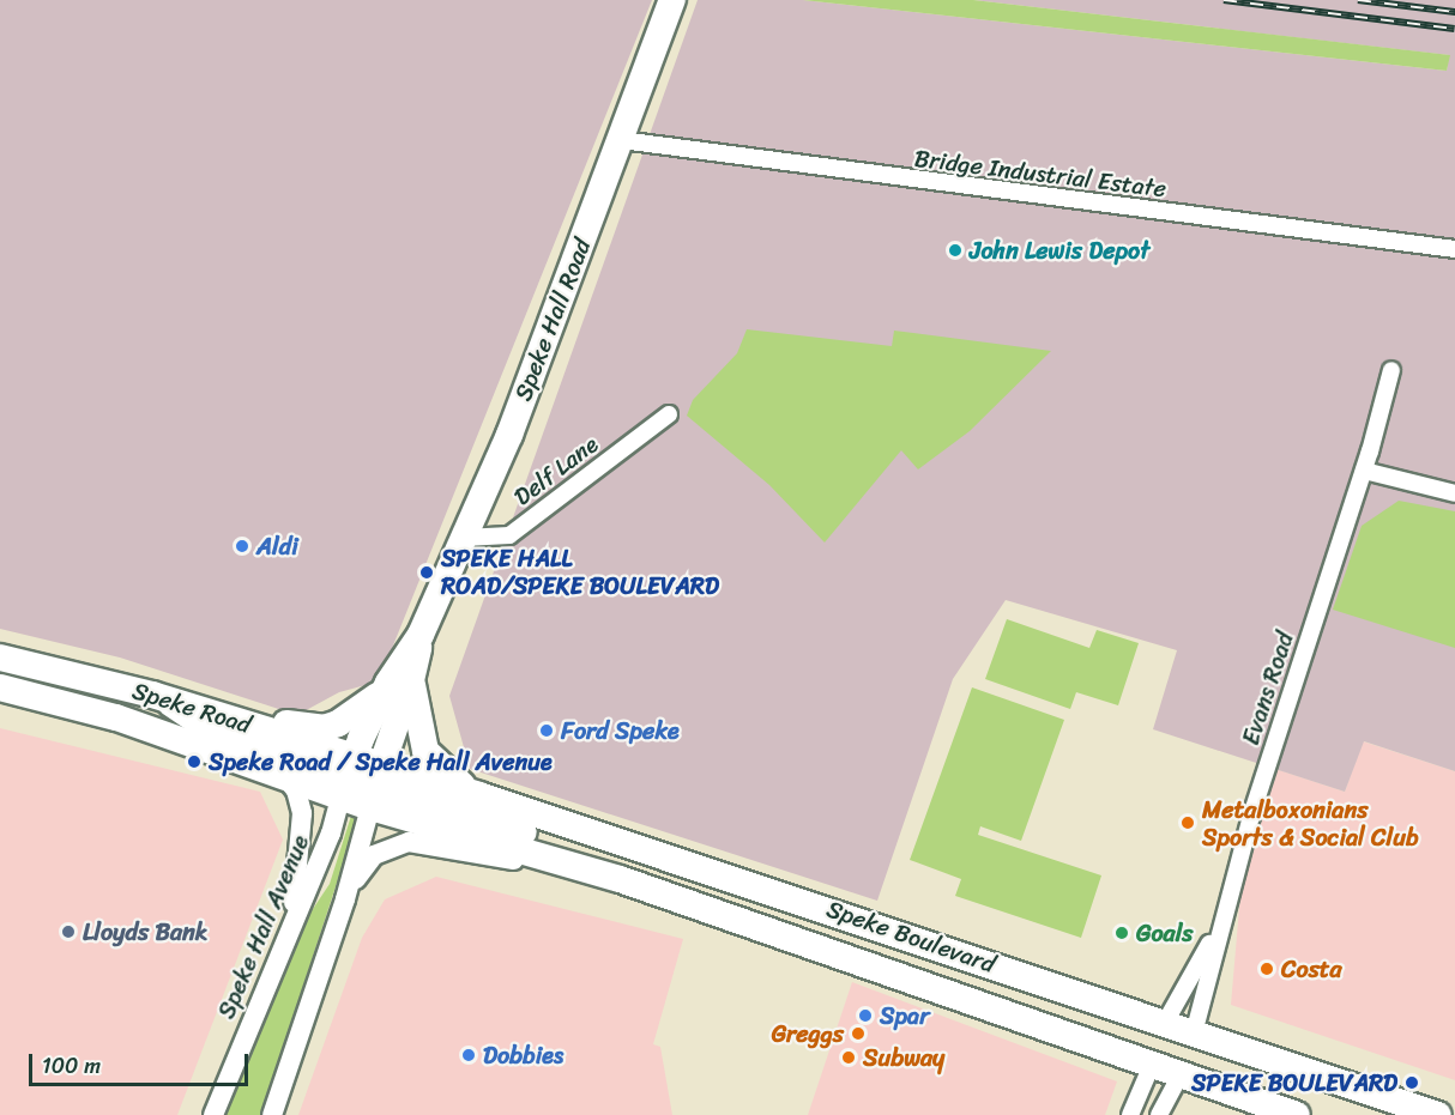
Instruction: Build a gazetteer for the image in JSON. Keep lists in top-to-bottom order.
{
  "streets": {
    "highway": ["Speke Hall Road", "Speke Road", "Speke Boulevard"],
    "street": [
      "Bridge Industrial Estate",
      "Delf Lane",
      "Evans Road",
      "Speke Hall Avenue"
    ]
  },
  "crossings": [
    ["Bridge Industrial Estate", "Speke Hall Road"],
    ["Speke Hall Road", "Delf Lane"],
    ["Speke Hall Road", "Speke Road"],
    ["Speke Hall Road", "Speke Hall Avenue"],
    ["Speke Hall Road", "Speke Boulevard"],
    ["Evans Road", "Speke Boulevard"],
    ["Speke Road", "Speke Hall Avenue"],
    ["Speke Road", "Speke Boulevard"],
    ["Speke Hall Avenue", "Speke Boulevard"]
  ],
  "places": [
    "John Lewis Depot",
    "Aldi",
    "SPEKE HALL ROAD/SPEKE BOULEVARD",
    "Ford Speke",
    "Speke Road / Speke Hall Avenue",
    "Metalboxonians Sports & Social Club",
    "Lloyds Bank",
    "Goals",
    "Costa",
    "Spar",
    "Greggs",
    "Dobbies",
    "Subway",
    "SPEKE BOULEVARD"
  ],
  "scale_bar": "100 m"
}
